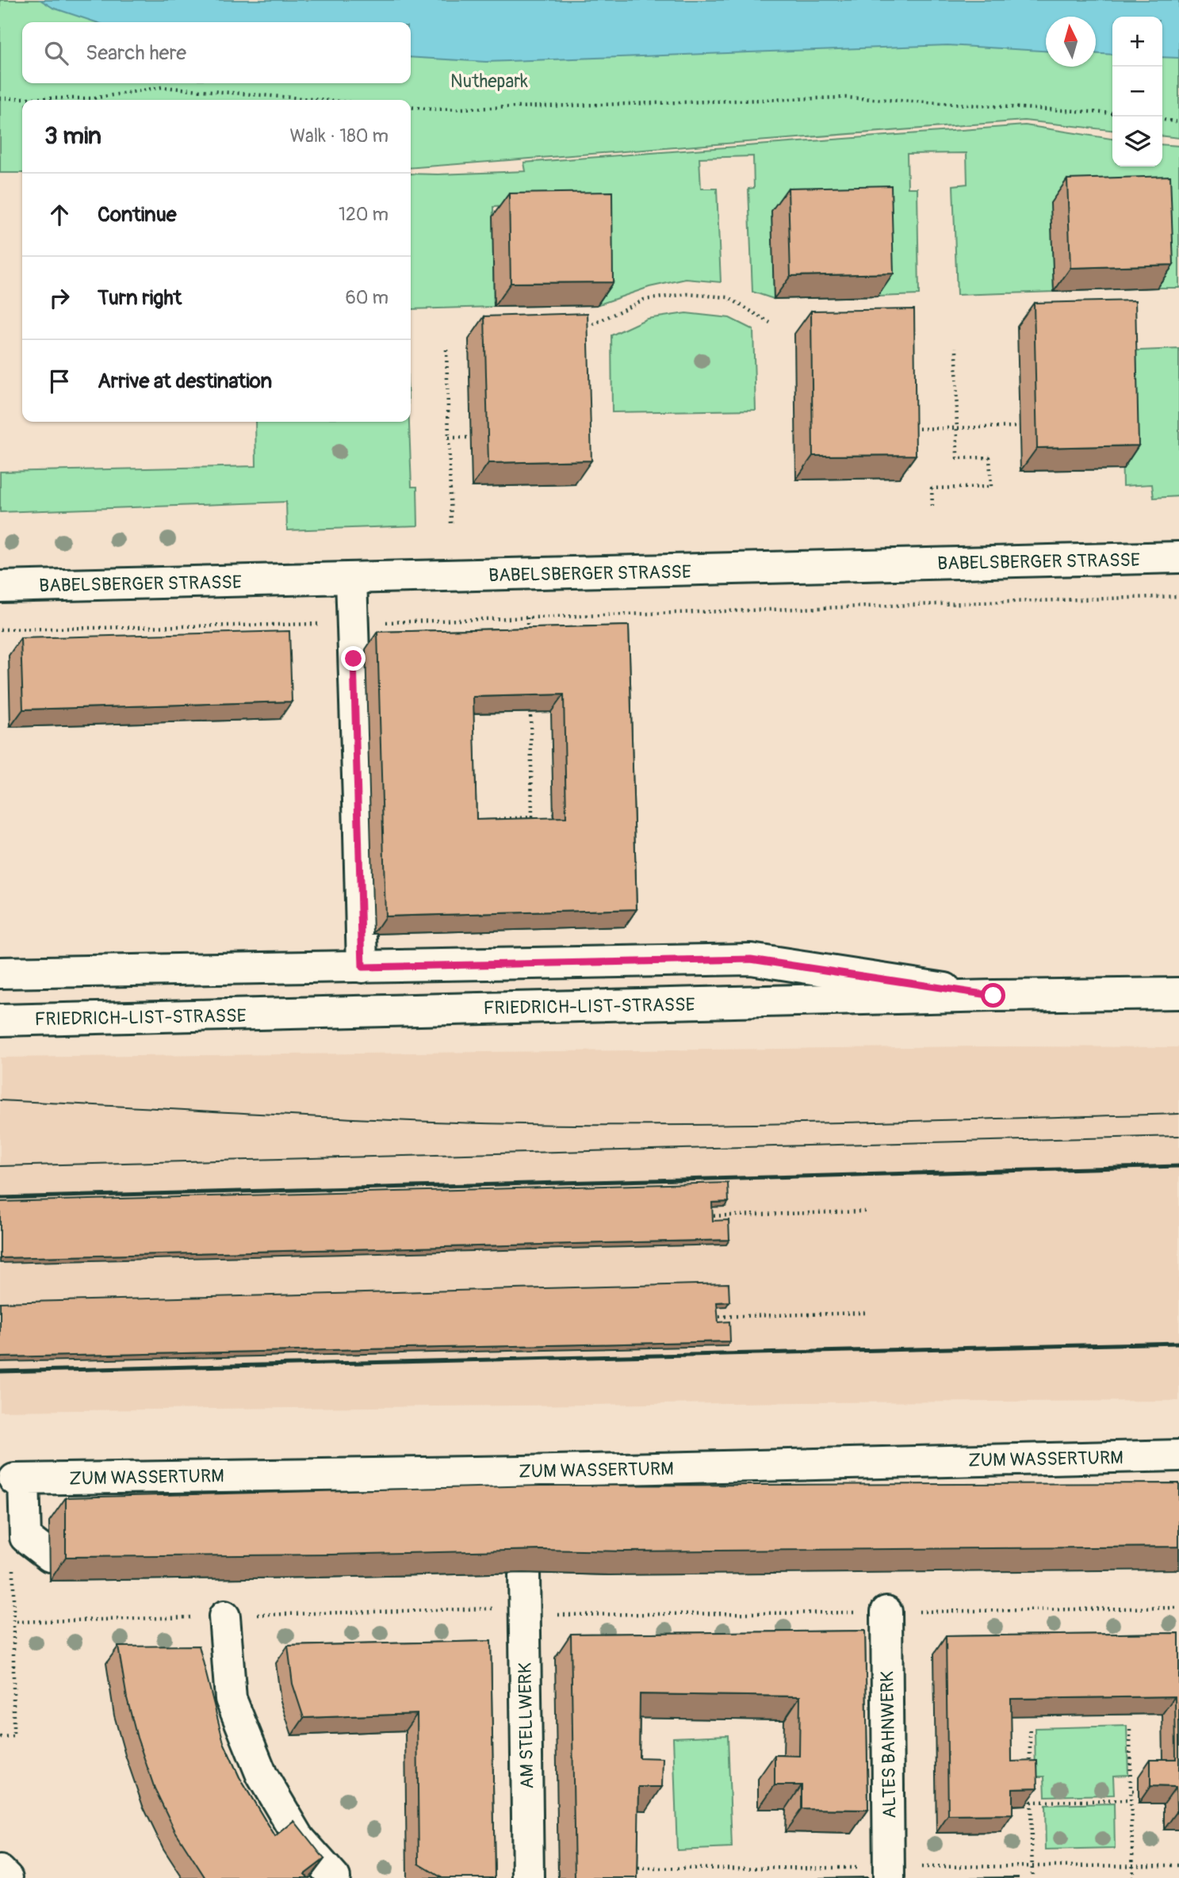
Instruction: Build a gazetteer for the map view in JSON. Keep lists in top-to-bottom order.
{
  "streets": {
    "street": [
      "BABELSBERGER STRASSE",
      "FRIEDRICH-LIST-STRASSE",
      "ZUM WASSERTURM",
      "AM STELLWERK",
      "ALTES BAHNWERK"
    ]
  },
  "parks": ["Nuthepark"],
  "north": "top",
  "page": {
    "map_buttons": ["+", "−"],
    "search": "Search here",
    "heading": ["3 min", "Walk · 180 m"],
    "list": [
      ["Continue", "120 m"],
      ["Turn right", "60 m"],
      "Arrive at destination"
    ]
  }
}
